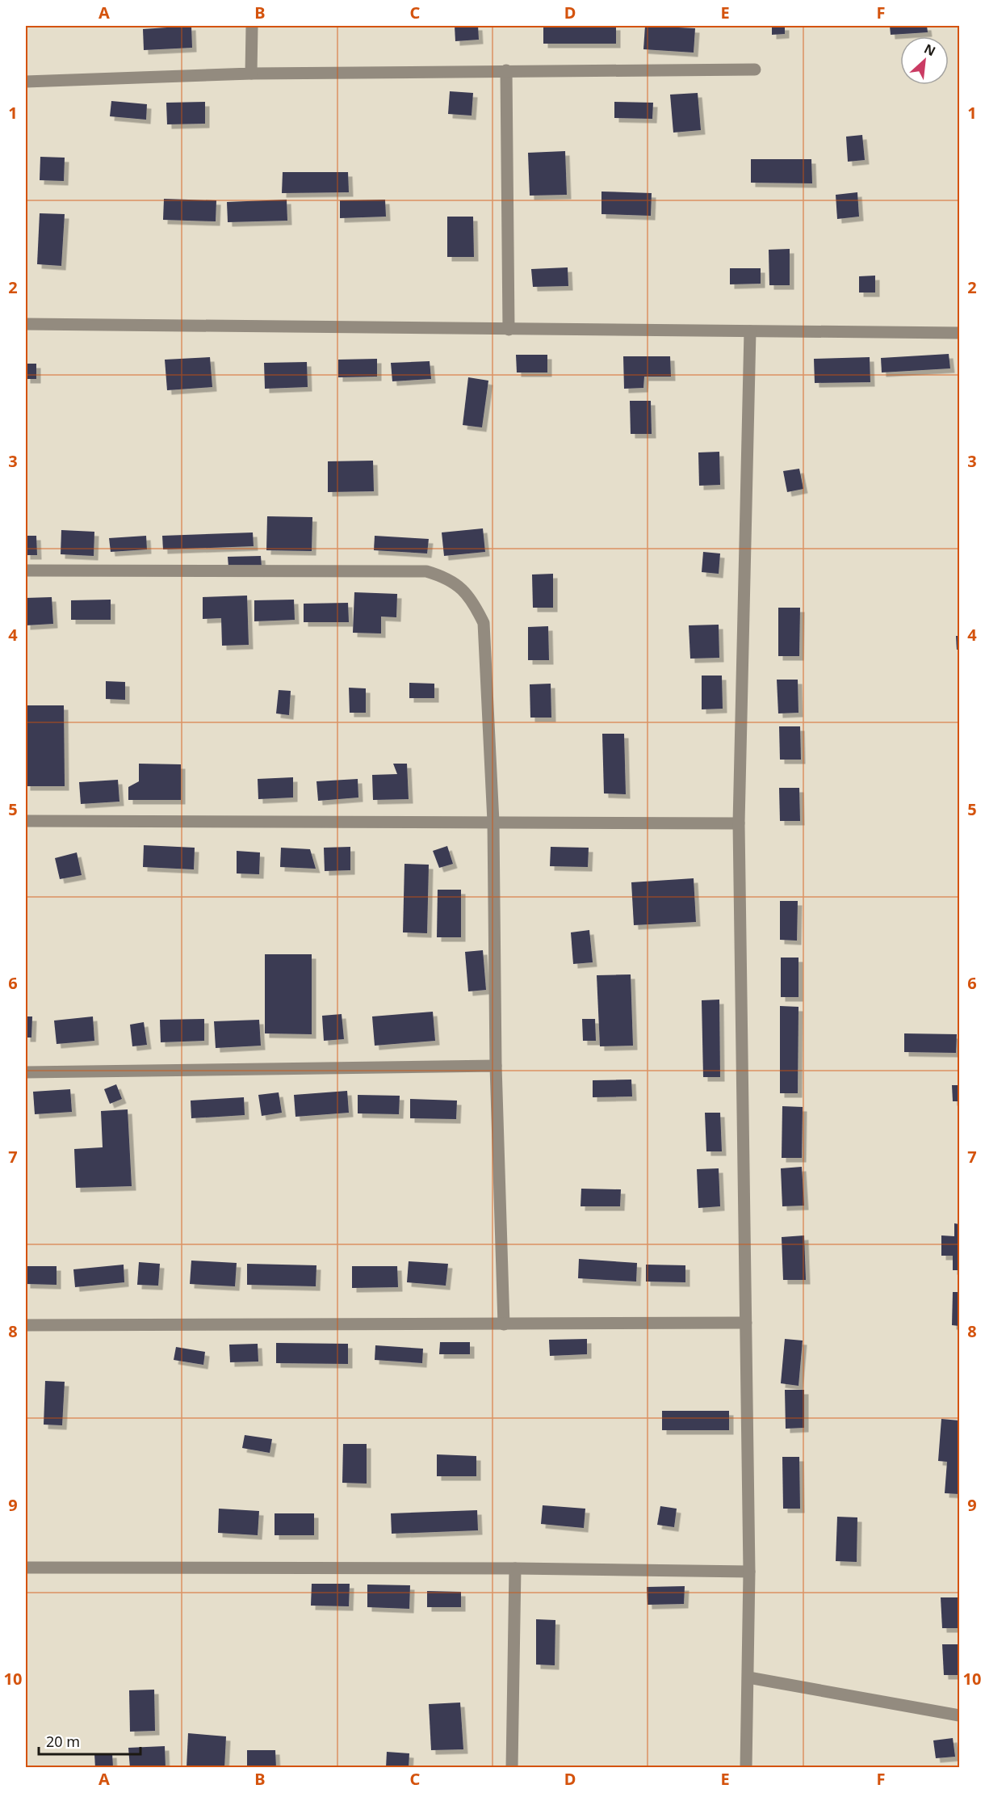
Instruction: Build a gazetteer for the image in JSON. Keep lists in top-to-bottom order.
{
  "scale_bar": "20 m",
  "north": "top right",
  "grid": {
    "columns": [
      "A",
      "B",
      "C",
      "D",
      "E",
      "F"
    ],
    "rows": [
      "1",
      "2",
      "3",
      "4",
      "5",
      "6",
      "7",
      "8",
      "9",
      "10"
    ]
  }
}
